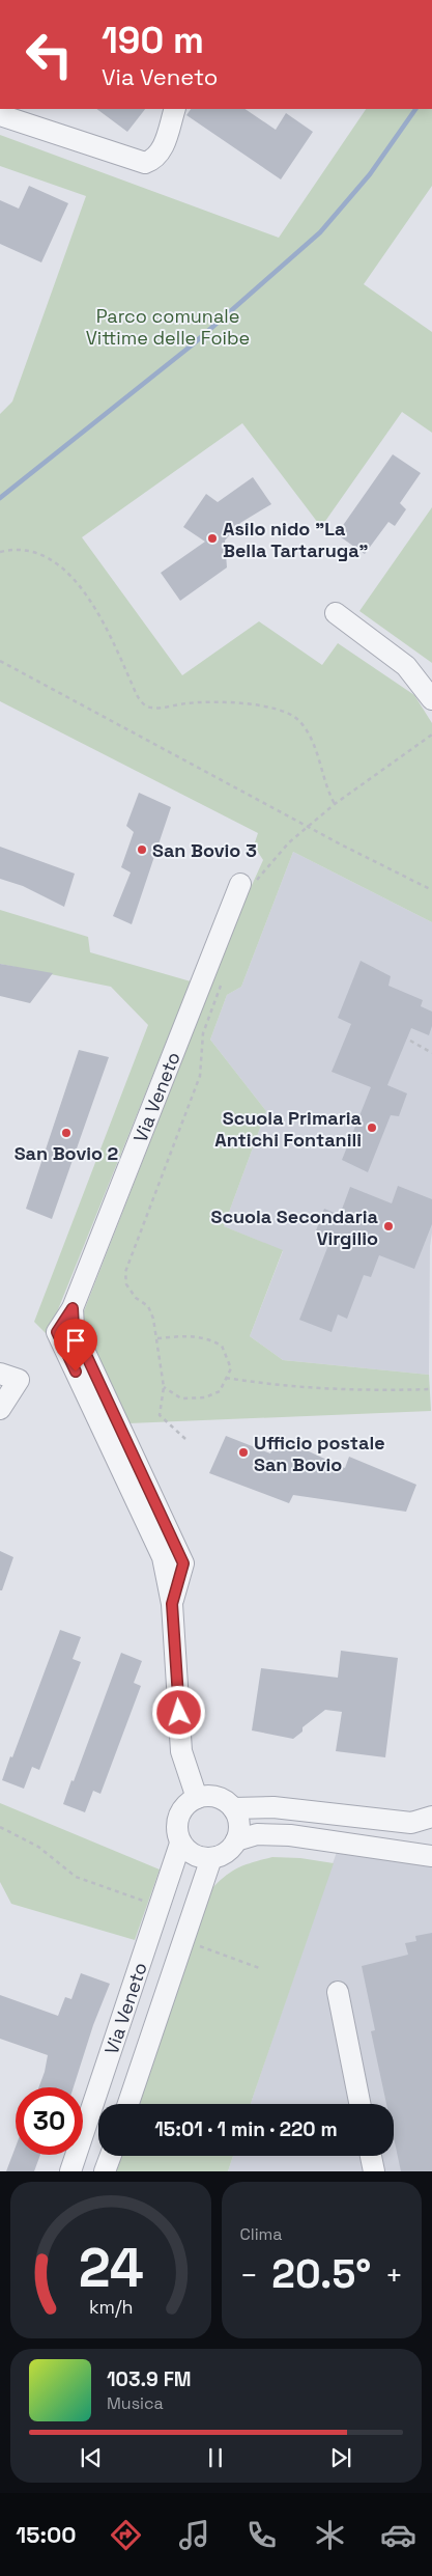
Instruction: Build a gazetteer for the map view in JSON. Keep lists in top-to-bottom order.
{
  "streets": {
    "street": ["Via Veneto"]
  },
  "parks": ["Parco comunale Vittime delle Foibe"],
  "places": [
    "Asilo nido \"La Bella Tartaruga\"",
    "San Bovio 3",
    "Scuola Primaria Antichi Fontanili",
    "San Bovio 2",
    "Scuola Secondaria Virgilio",
    "Ufficio postale San Bovio"
  ],
  "page": {
    "turn": ["190 m", "Via Veneto"],
    "limit": "30",
    "trip": "15:01 · 1 min · 220 m",
    "tile": "Clima",
    "heat": ["−", "20.5°", "+"],
    "song": ["103.9 FM", "Musica"],
    "tabs": "15:00",
    "gauge": ["24", "km/h"]
  }
}
